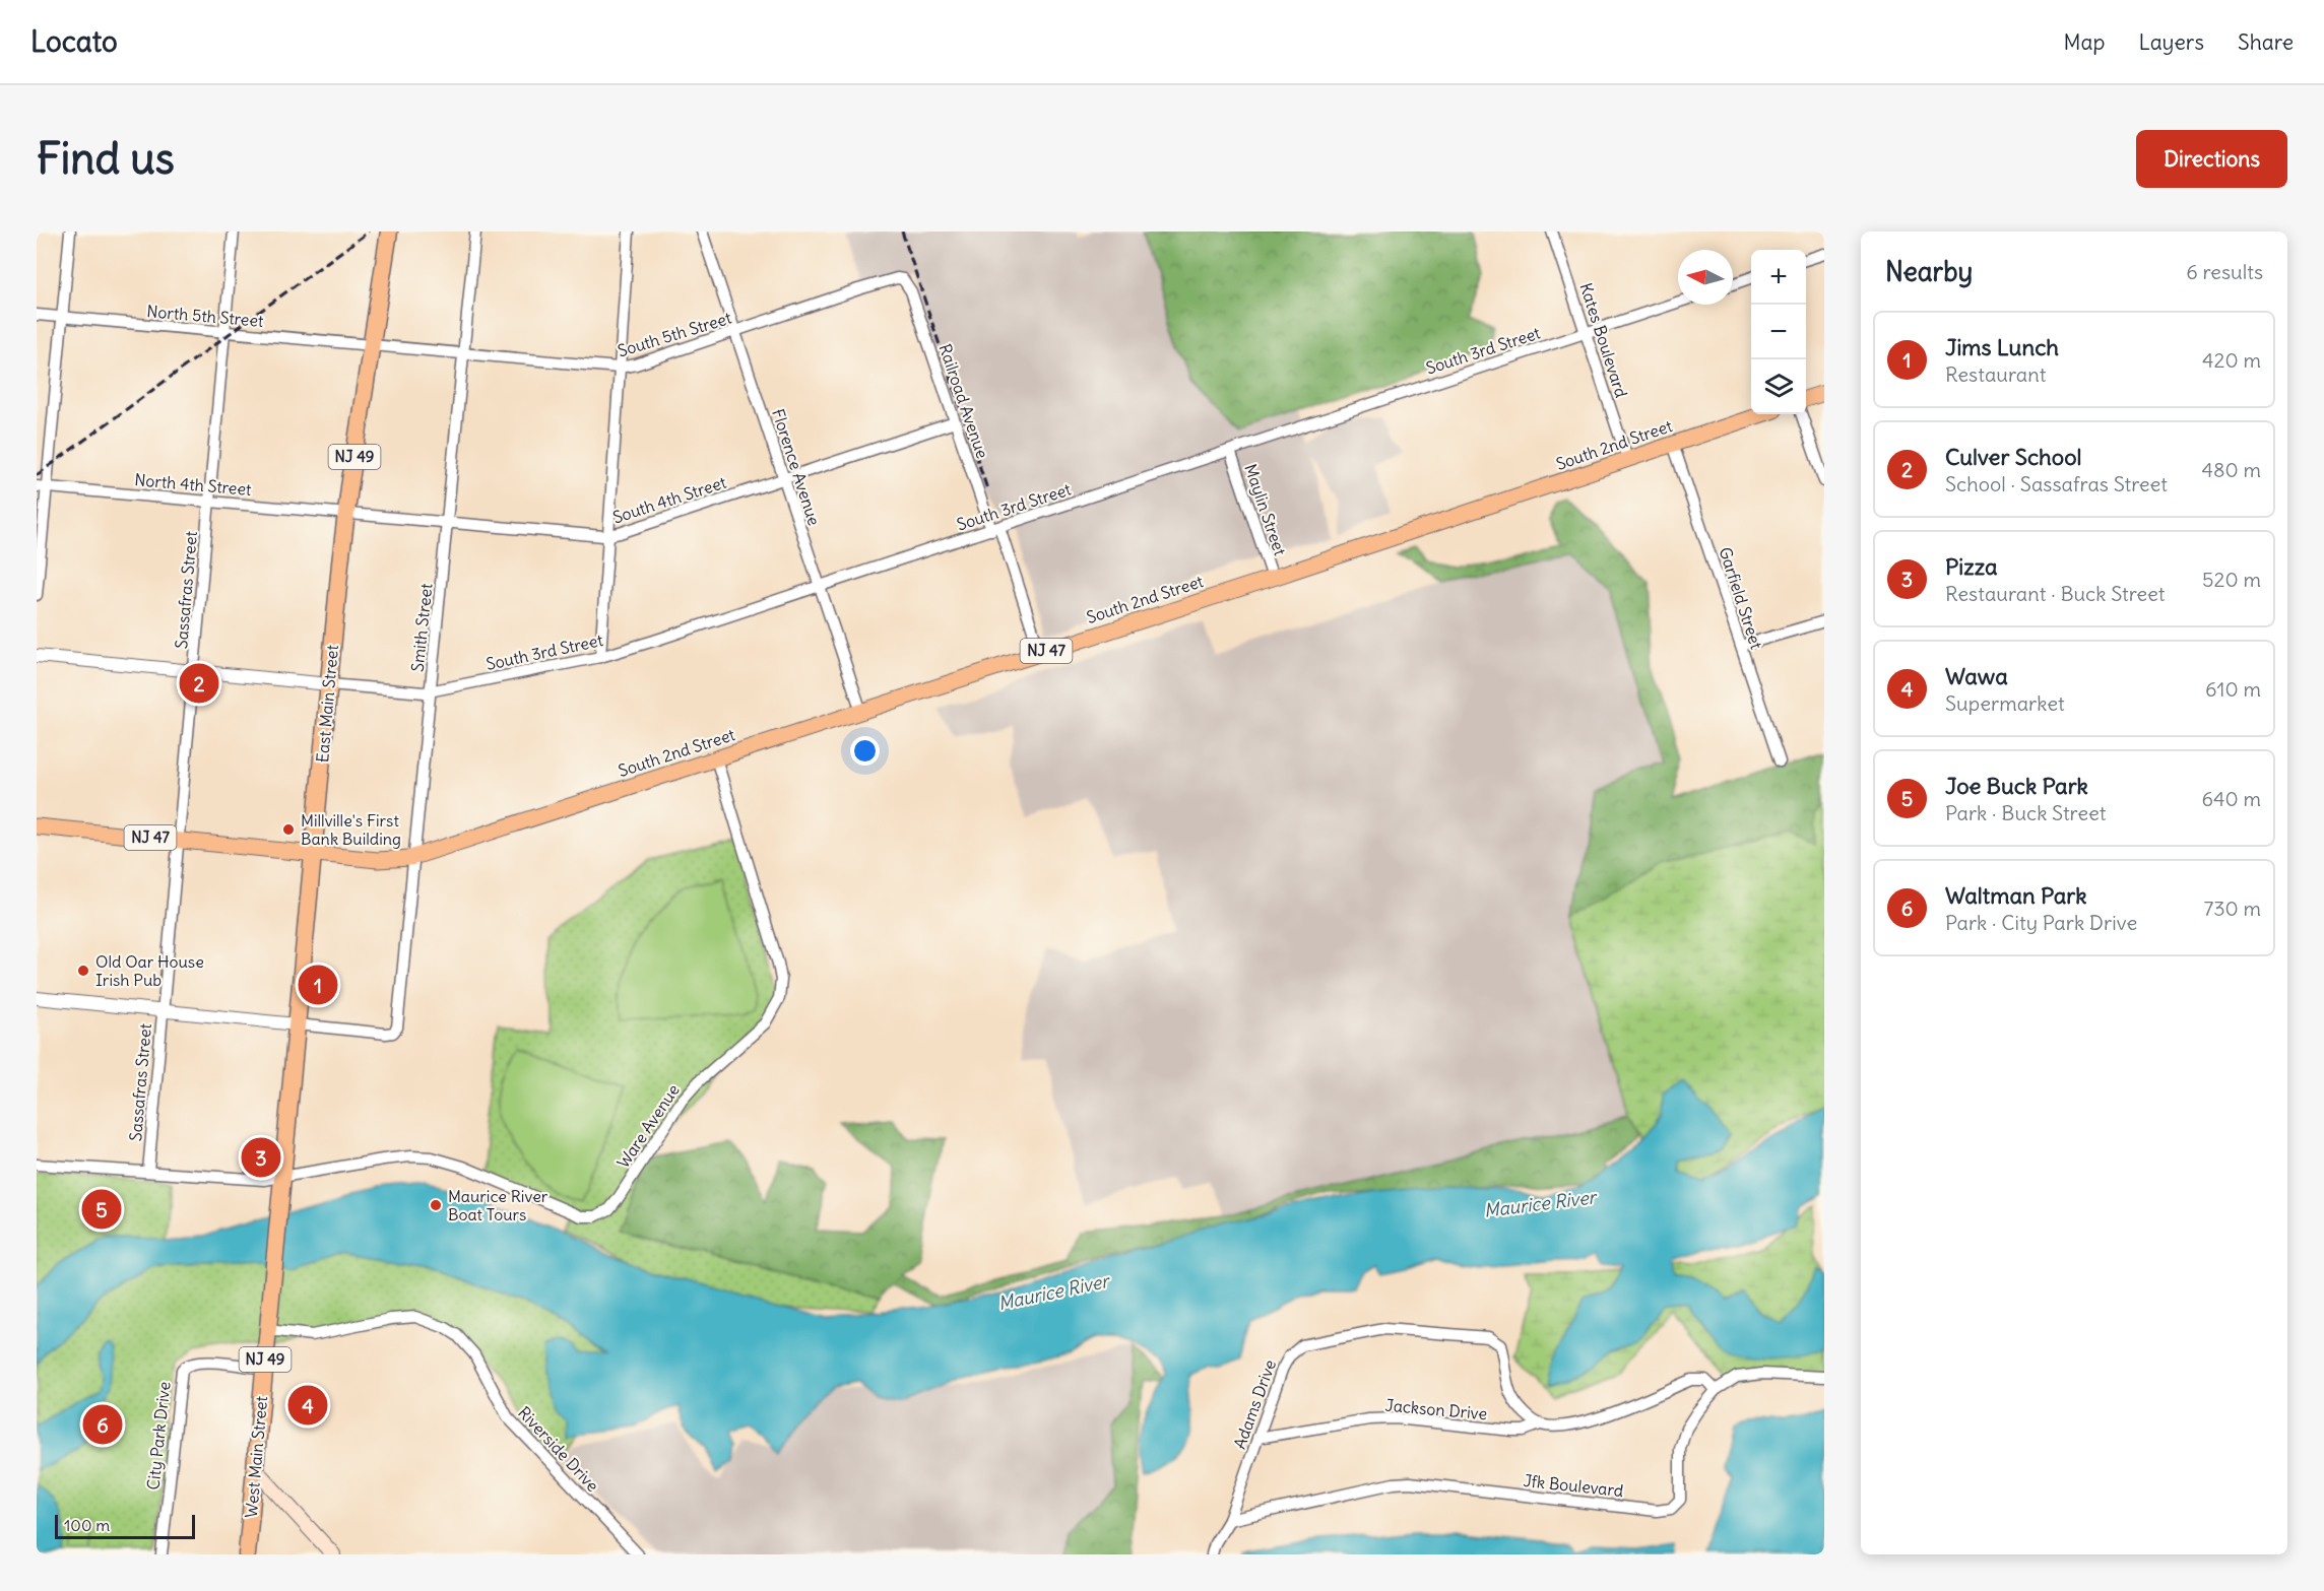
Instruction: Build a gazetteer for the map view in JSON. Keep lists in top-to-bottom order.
{
  "streets": {
    "highway": ["NJ 49", "East Main Street", "West Main Street"],
    "main road": ["South 2nd Street", "NJ 47"],
    "street": [
      "North 5th Street",
      "South 5th Street",
      "Kates Boulevard",
      "South 3rd Street",
      "Railroad Avenue",
      "Florence Avenue",
      "North 4th Street",
      "South 4th Street",
      "Maylin Street",
      "Sassafras Street",
      "Garfield Street",
      "Smith Street",
      "Ware Avenue",
      "Adams Drive",
      "Jackson Drive",
      "City Park Drive",
      "Riverside Drive",
      "Jfk Boulevard"
    ]
  },
  "crossings": [
    ["North 5th Street", "South 5th Street"],
    ["North 5th Street", "Sassafras Street"],
    ["North 5th Street", "East Main Street"],
    ["South 5th Street", "Railroad Avenue"],
    ["South 5th Street", "Florence Avenue"],
    ["South 5th Street", "Smith Street"],
    ["South 5th Street", "East Main Street"],
    ["Kates Boulevard", "South 3rd Street"],
    ["Kates Boulevard", "South 2nd Street"],
    ["South 3rd Street", "Railroad Avenue"],
    ["South 3rd Street", "Florence Avenue"],
    ["South 3rd Street", "Maylin Street"],
    ["South 3rd Street", "Smith Street"],
    ["South 3rd Street", "East Main Street"],
    ["Railroad Avenue", "South 2nd Street"],
    ["Railroad Avenue", "South 4th Street"],
    ["South 2nd Street", "Florence Avenue"],
    ["South 2nd Street", "Maylin Street"],
    ["South 2nd Street", "Garfield Street"],
    ["South 2nd Street", "Smith Street"],
    ["South 2nd Street", "NJ 47"],
    ["South 2nd Street", "East Main Street"],
    ["South 2nd Street", "Ware Avenue"],
    ["Florence Avenue", "South 4th Street"],
    ["North 4th Street", "South 4th Street"],
    ["North 4th Street", "Sassafras Street"],
    ["North 4th Street", "East Main Street"],
    ["South 4th Street", "Smith Street"],
    ["South 4th Street", "East Main Street"],
    ["Sassafras Street", "NJ 47"],
    ["Sassafras Street", "Ware Avenue"],
    ["Smith Street", "East Main Street"],
    ["NJ 47", "East Main Street"],
    ["East Main Street", "Ware Avenue"],
    ["East Main Street", "West Main Street"],
    ["Ware Avenue", "West Main Street"],
    ["Adams Drive", "Jackson Drive"],
    ["Adams Drive", "Jfk Boulevard"],
    ["City Park Drive", "West Main Street"],
    ["Riverside Drive", "West Main Street"]
  ],
  "water": ["Maurice River"],
  "places": ["Millville's First Bank Building", "Old Oar House Irish Pub", "Maurice River Boat Tours"],
  "scale_bar": "100 m",
  "north": "left",
  "page": {
    "header": "Locato",
    "nav": ["Map", "Layers", "Share"],
    "buttons": "Directions",
    "title": "Find us",
    "heading": ["Nearby", "6 results"],
    "map_buttons": ["+", "−"],
    "list": [
      {
        "mark": "1",
        "name": "Jims Lunch",
        "note": "Restaurant",
        "value": "420 m"
      },
      {
        "mark": "2",
        "name": "Culver School",
        "note": "School · Sassafras Street",
        "value": "480 m"
      },
      {
        "mark": "3",
        "name": "Pizza",
        "note": "Restaurant · Buck Street",
        "value": "520 m"
      },
      {
        "mark": "4",
        "name": "Wawa",
        "note": "Supermarket",
        "value": "610 m"
      },
      {
        "mark": "5",
        "name": "Joe Buck Park",
        "note": "Park · Buck Street",
        "value": "640 m"
      },
      {
        "mark": "6",
        "name": "Waltman Park",
        "note": "Park · City Park Drive",
        "value": "730 m"
      }
    ],
    "pins": [
      "2",
      "1",
      "3",
      "5",
      "4",
      "6"
    ],
    "scale": "100 m"
  }
}
